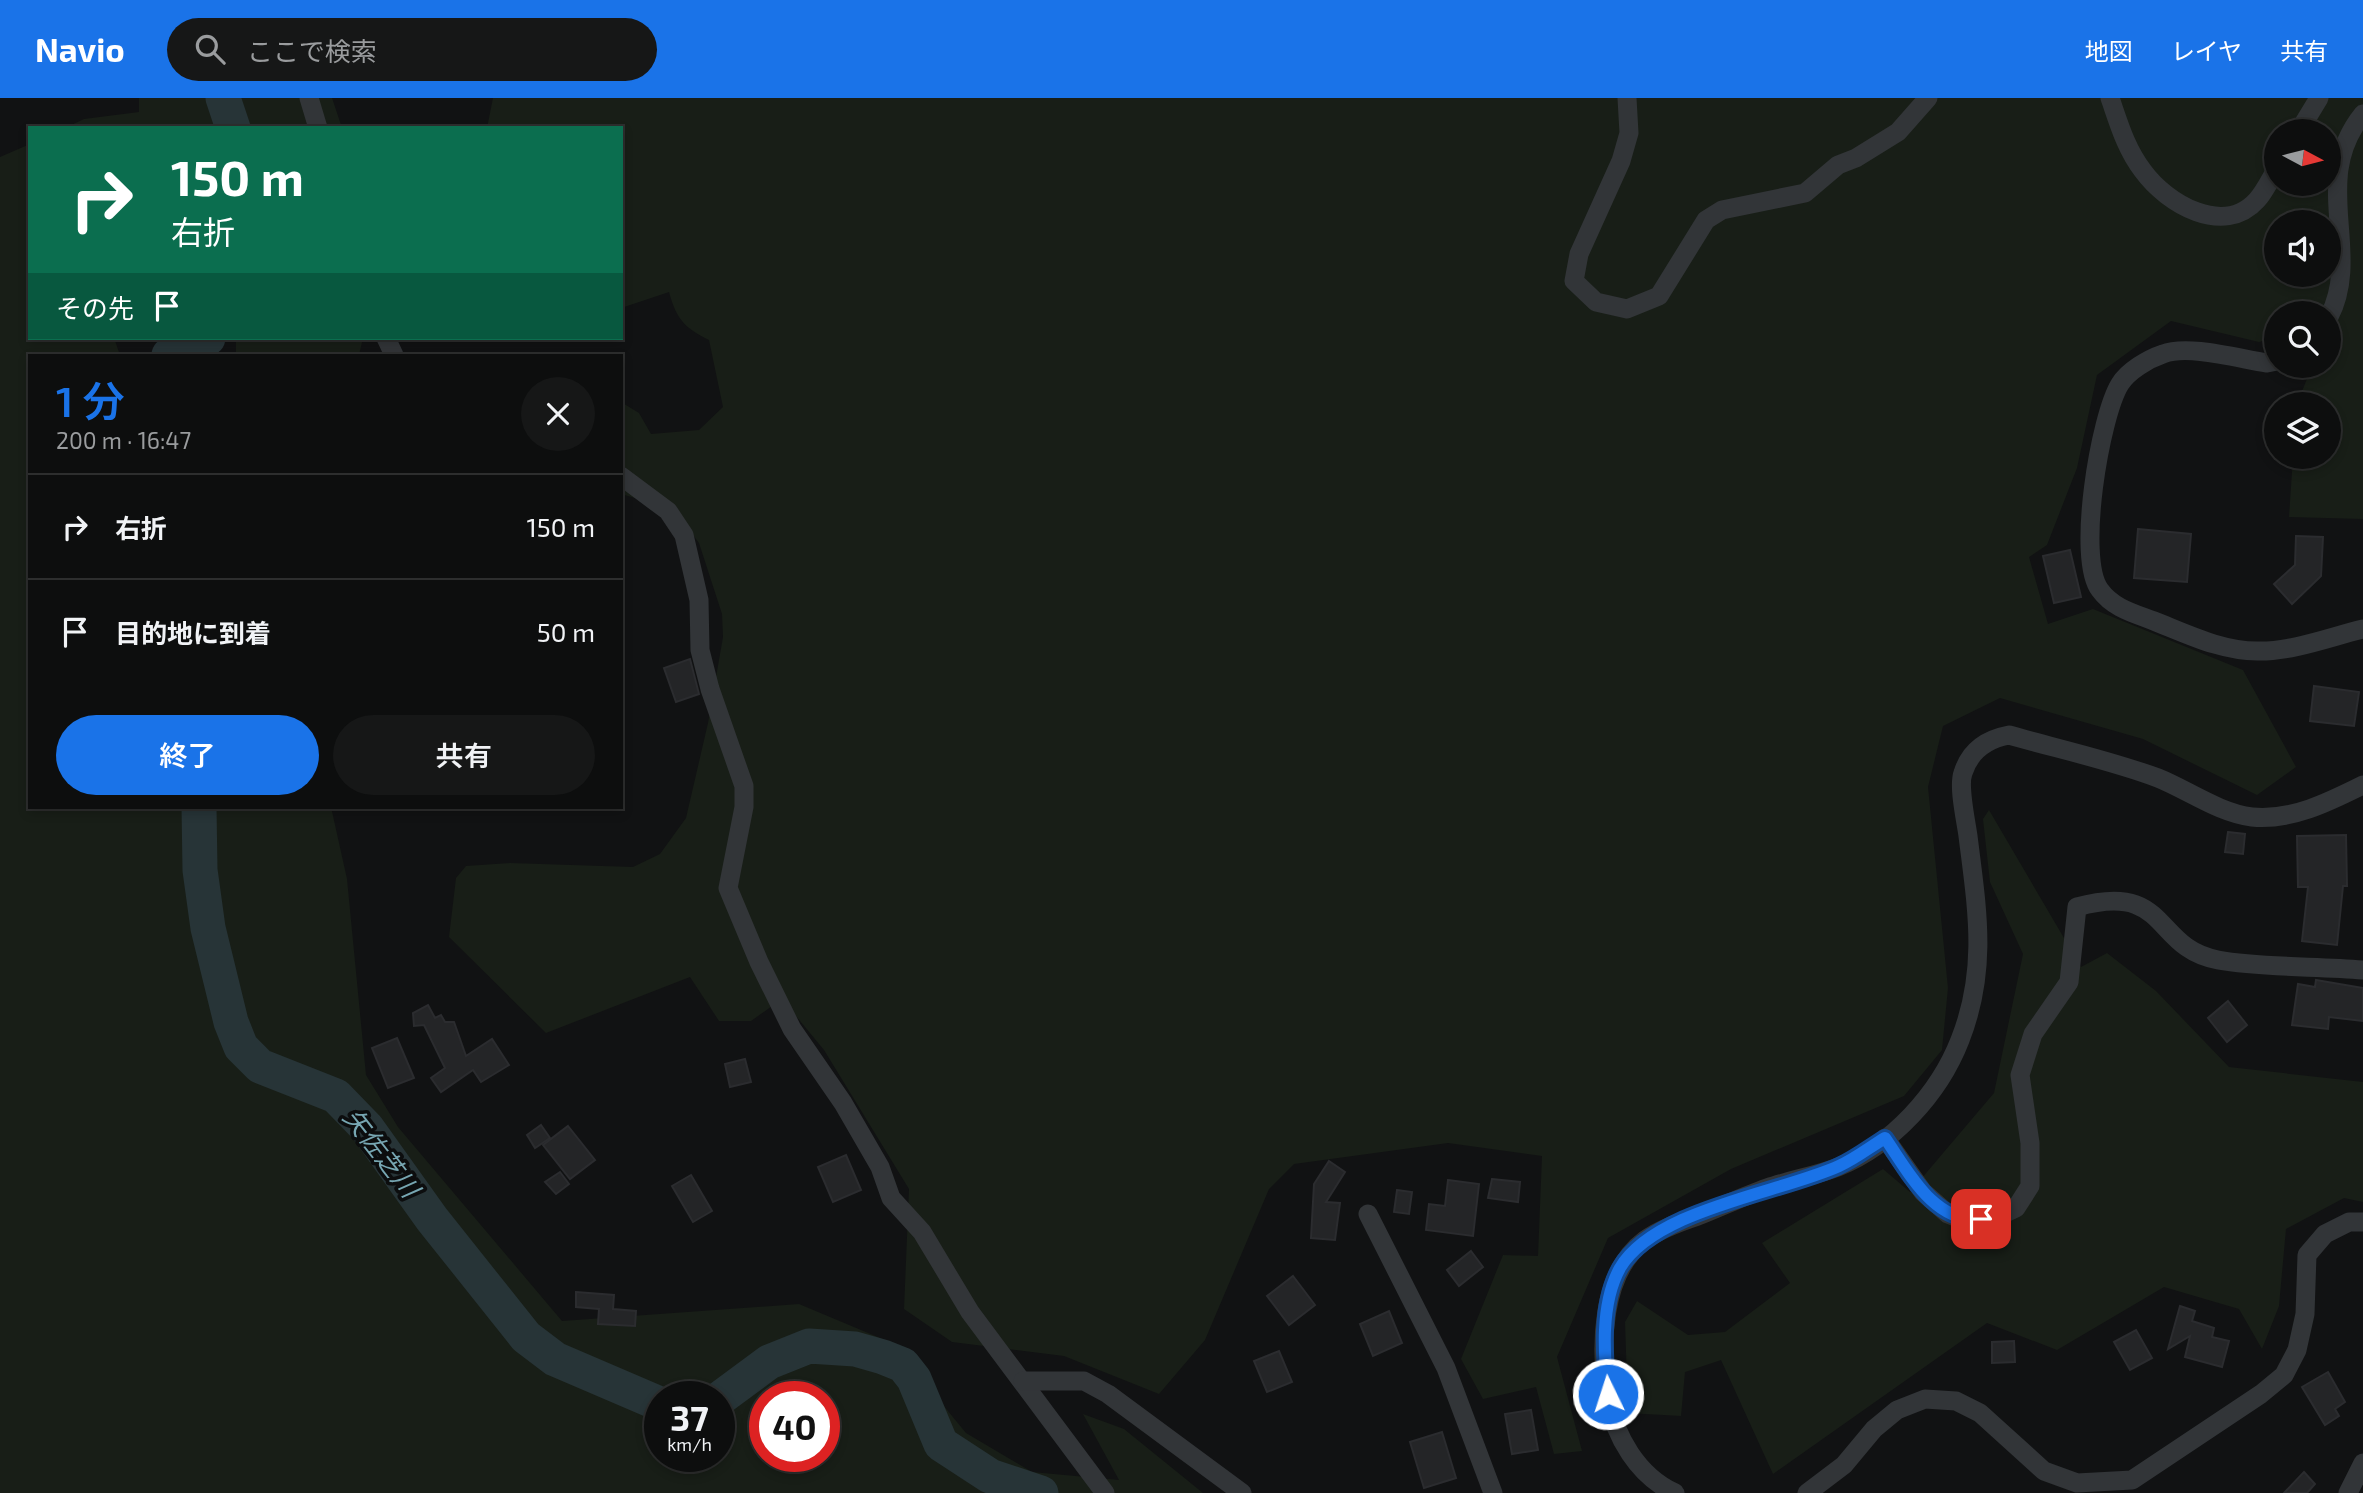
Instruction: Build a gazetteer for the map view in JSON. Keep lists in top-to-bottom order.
{
  "water": ["矢佐芝川"],
  "north": "right",
  "page": {
    "header": "Navio",
    "search": "ここで検索",
    "nav": ["地図", "レイヤ", "共有"],
    "turn": ["150 m", "右折"],
    "then": "その先",
    "heading": ["1 分", "200 m · 16:47"],
    "list": [
      {
        "name": "右折",
        "value": "150 m"
      },
      {
        "name": "目的地に到着",
        "value": "50 m"
      }
    ],
    "buttons": ["終了", "共有"],
    "speed": "37 km/h",
    "limit": "40"
  }
}
